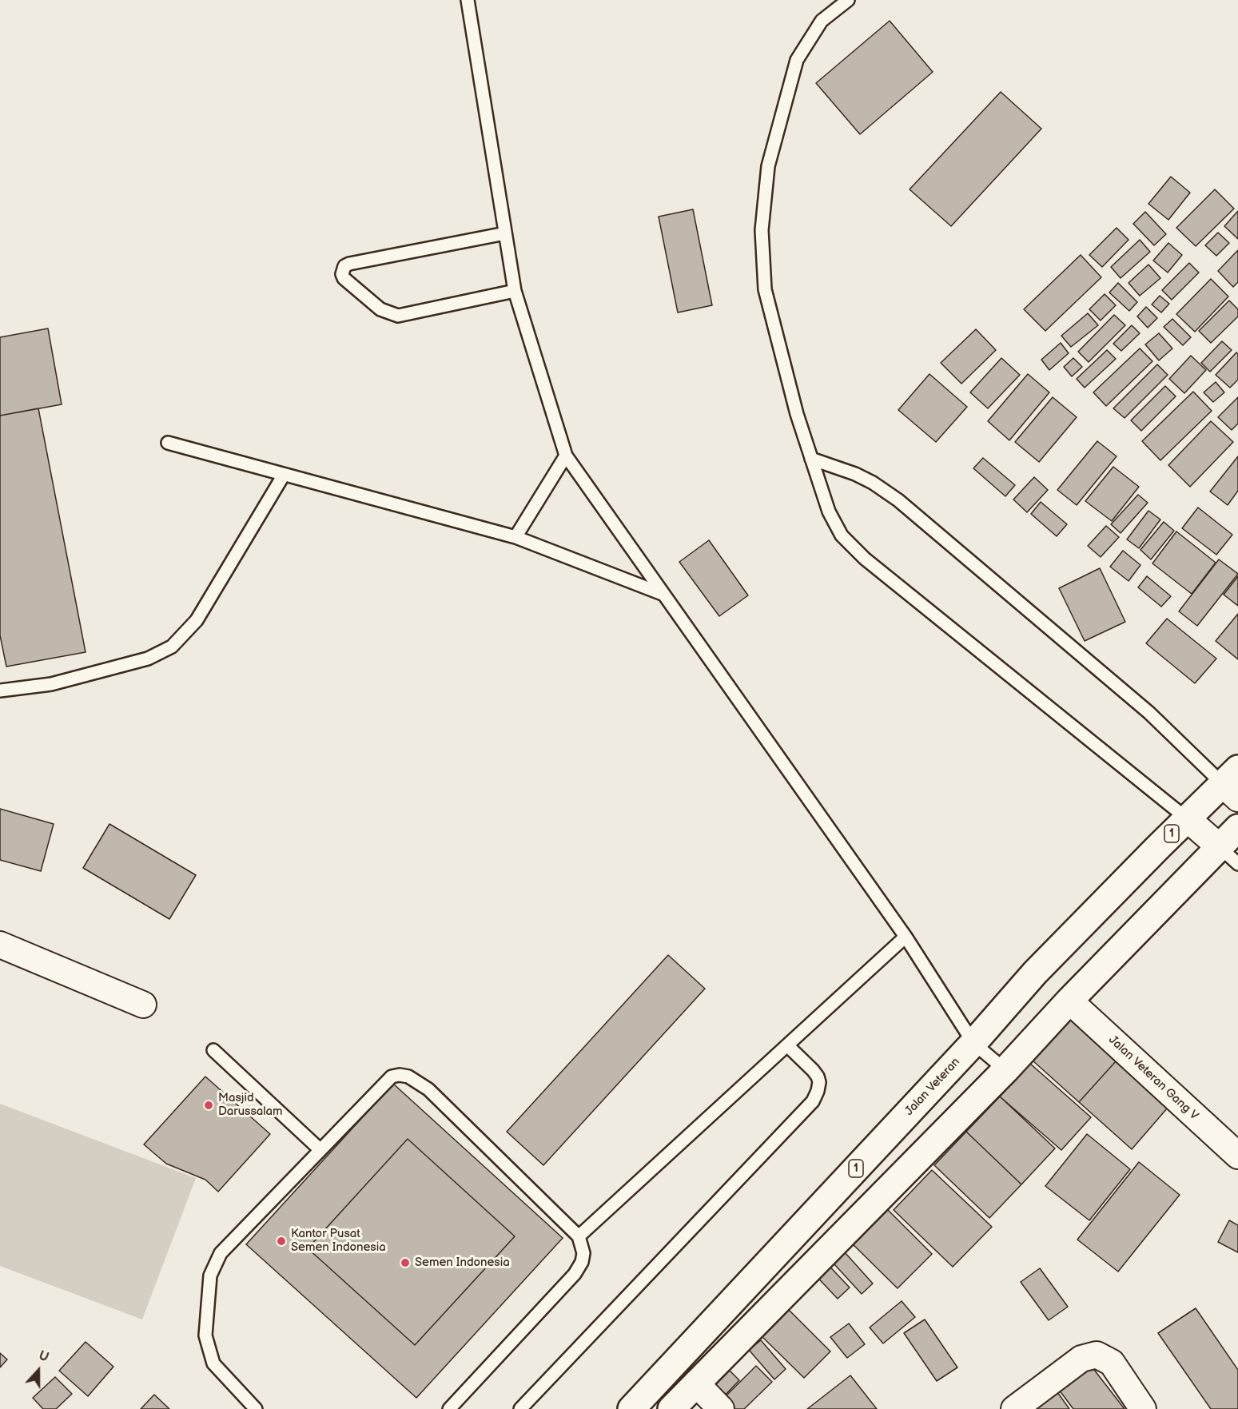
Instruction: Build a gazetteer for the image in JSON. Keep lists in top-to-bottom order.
{
  "streets": {
    "highway": ["1", "Jalan Veteran"],
    "street": ["Jalan Veteran Gang V"]
  },
  "places": ["Masjid Darussalam", "Kantor Pusat Semen Indonesia", "Semen Indonesia"],
  "north": "top"
}
